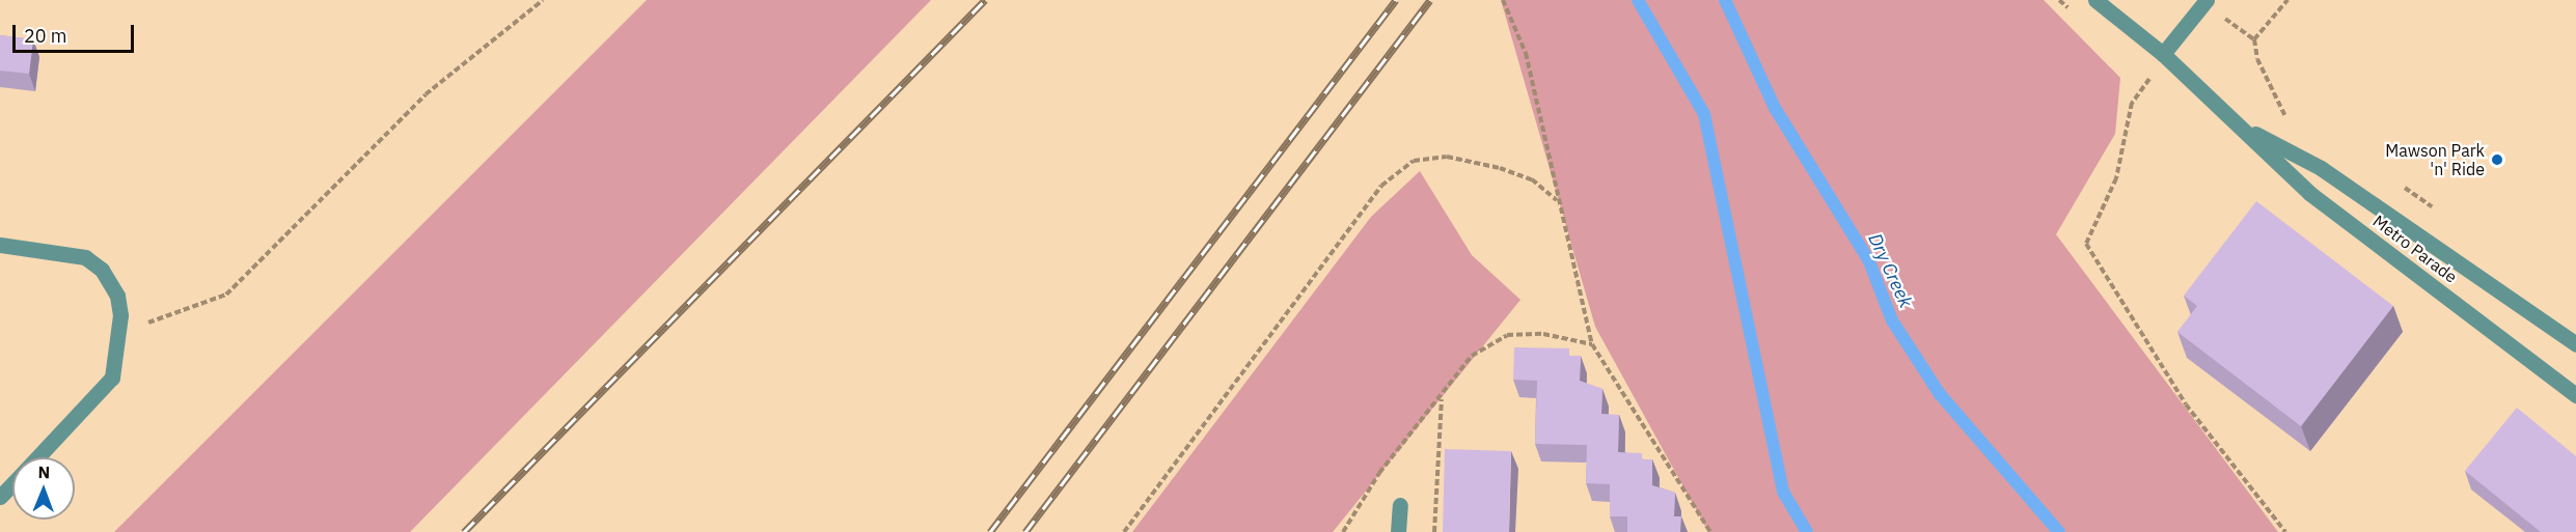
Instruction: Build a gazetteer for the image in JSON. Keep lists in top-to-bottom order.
{
  "streets": {
    "street": ["Metro Parade"]
  },
  "water": ["Dry Creek"],
  "places": ["Mawson Park 'n' Ride"],
  "scale_bar": "20 m",
  "north": "top"
}
